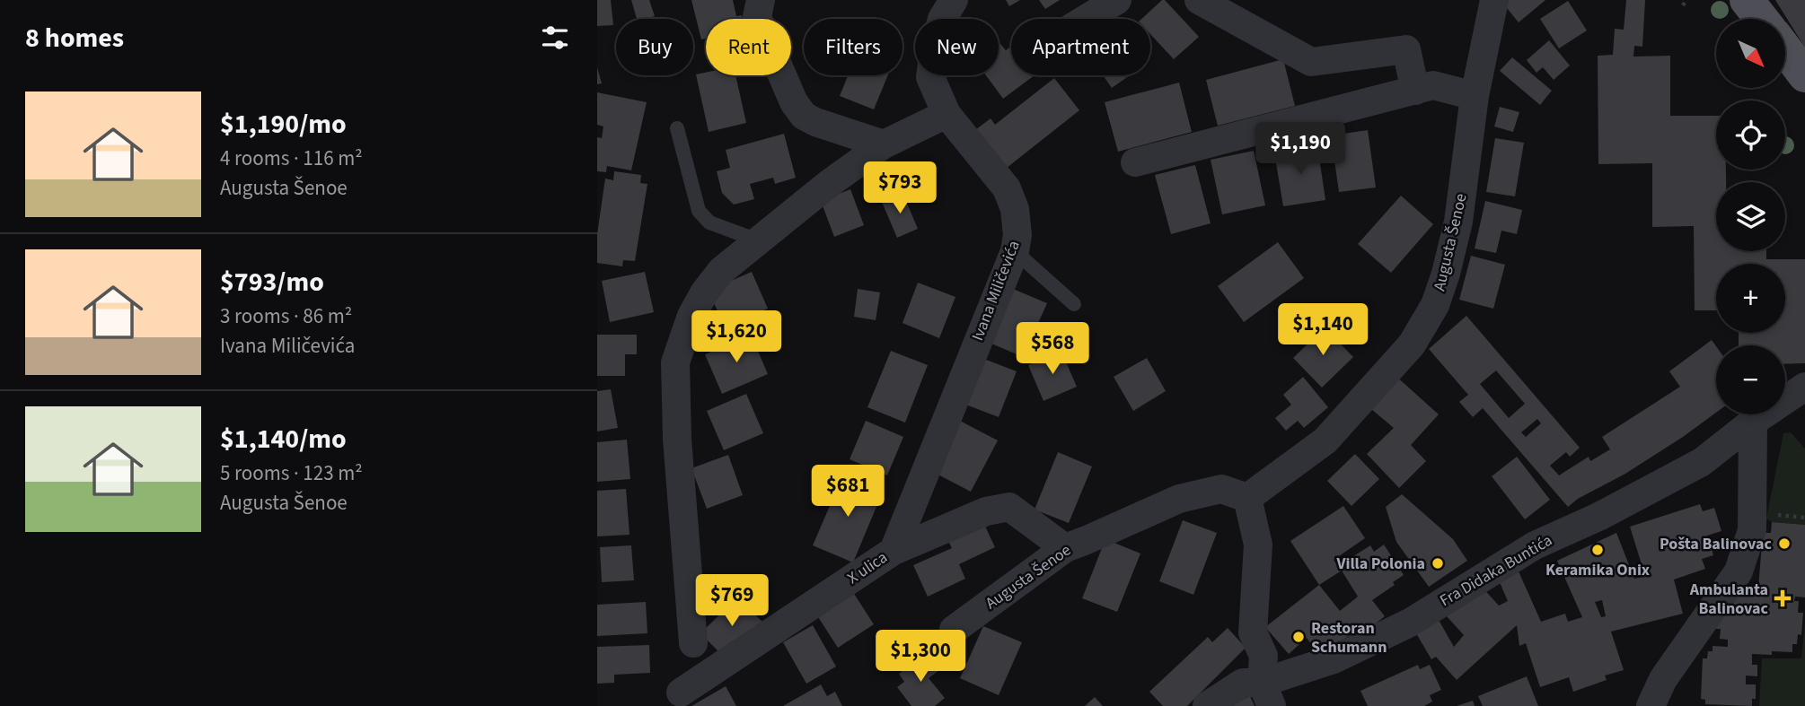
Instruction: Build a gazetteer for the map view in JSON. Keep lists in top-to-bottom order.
{
  "streets": {
    "street": [
      "Augusta Šenoe",
      "Ivana Miličevića",
      "X ulica",
      "Fra Didaka Buntića"
    ]
  },
  "crossings": [
    ["Augusta Šenoe", "X ulica"],
    ["Ivana Miličevića", "X ulica"]
  ],
  "places": {
    "other": [
      "Pošta Balinovac",
      "Keramika Onix",
      "Villa Polonia",
      "Restoran Schumann"
    ],
    "health": ["Ambulanta Balinovac"]
  },
  "north": "bottom right",
  "page": {
    "heading": "8 homes",
    "map_buttons": ["+", "−"],
    "chip": [
      "Buy",
      "Rent",
      "Filters",
      "New",
      "Apartment"
    ],
    "list": [
      {
        "name": "$1,190/mo",
        "note": "4 rooms · 116 m² · Augusta Šenoe"
      },
      {
        "name": "$793/mo",
        "note": "3 rooms · 86 m² · Ivana Miličevića"
      },
      {
        "name": "$1,140/mo",
        "note": "5 rooms · 123 m² · Augusta Šenoe"
      }
    ],
    "price": [
      "$1,190",
      "$793",
      "$1,140",
      "$1,620",
      "$568",
      "$681",
      "$769",
      "$1,300"
    ]
  }
}
